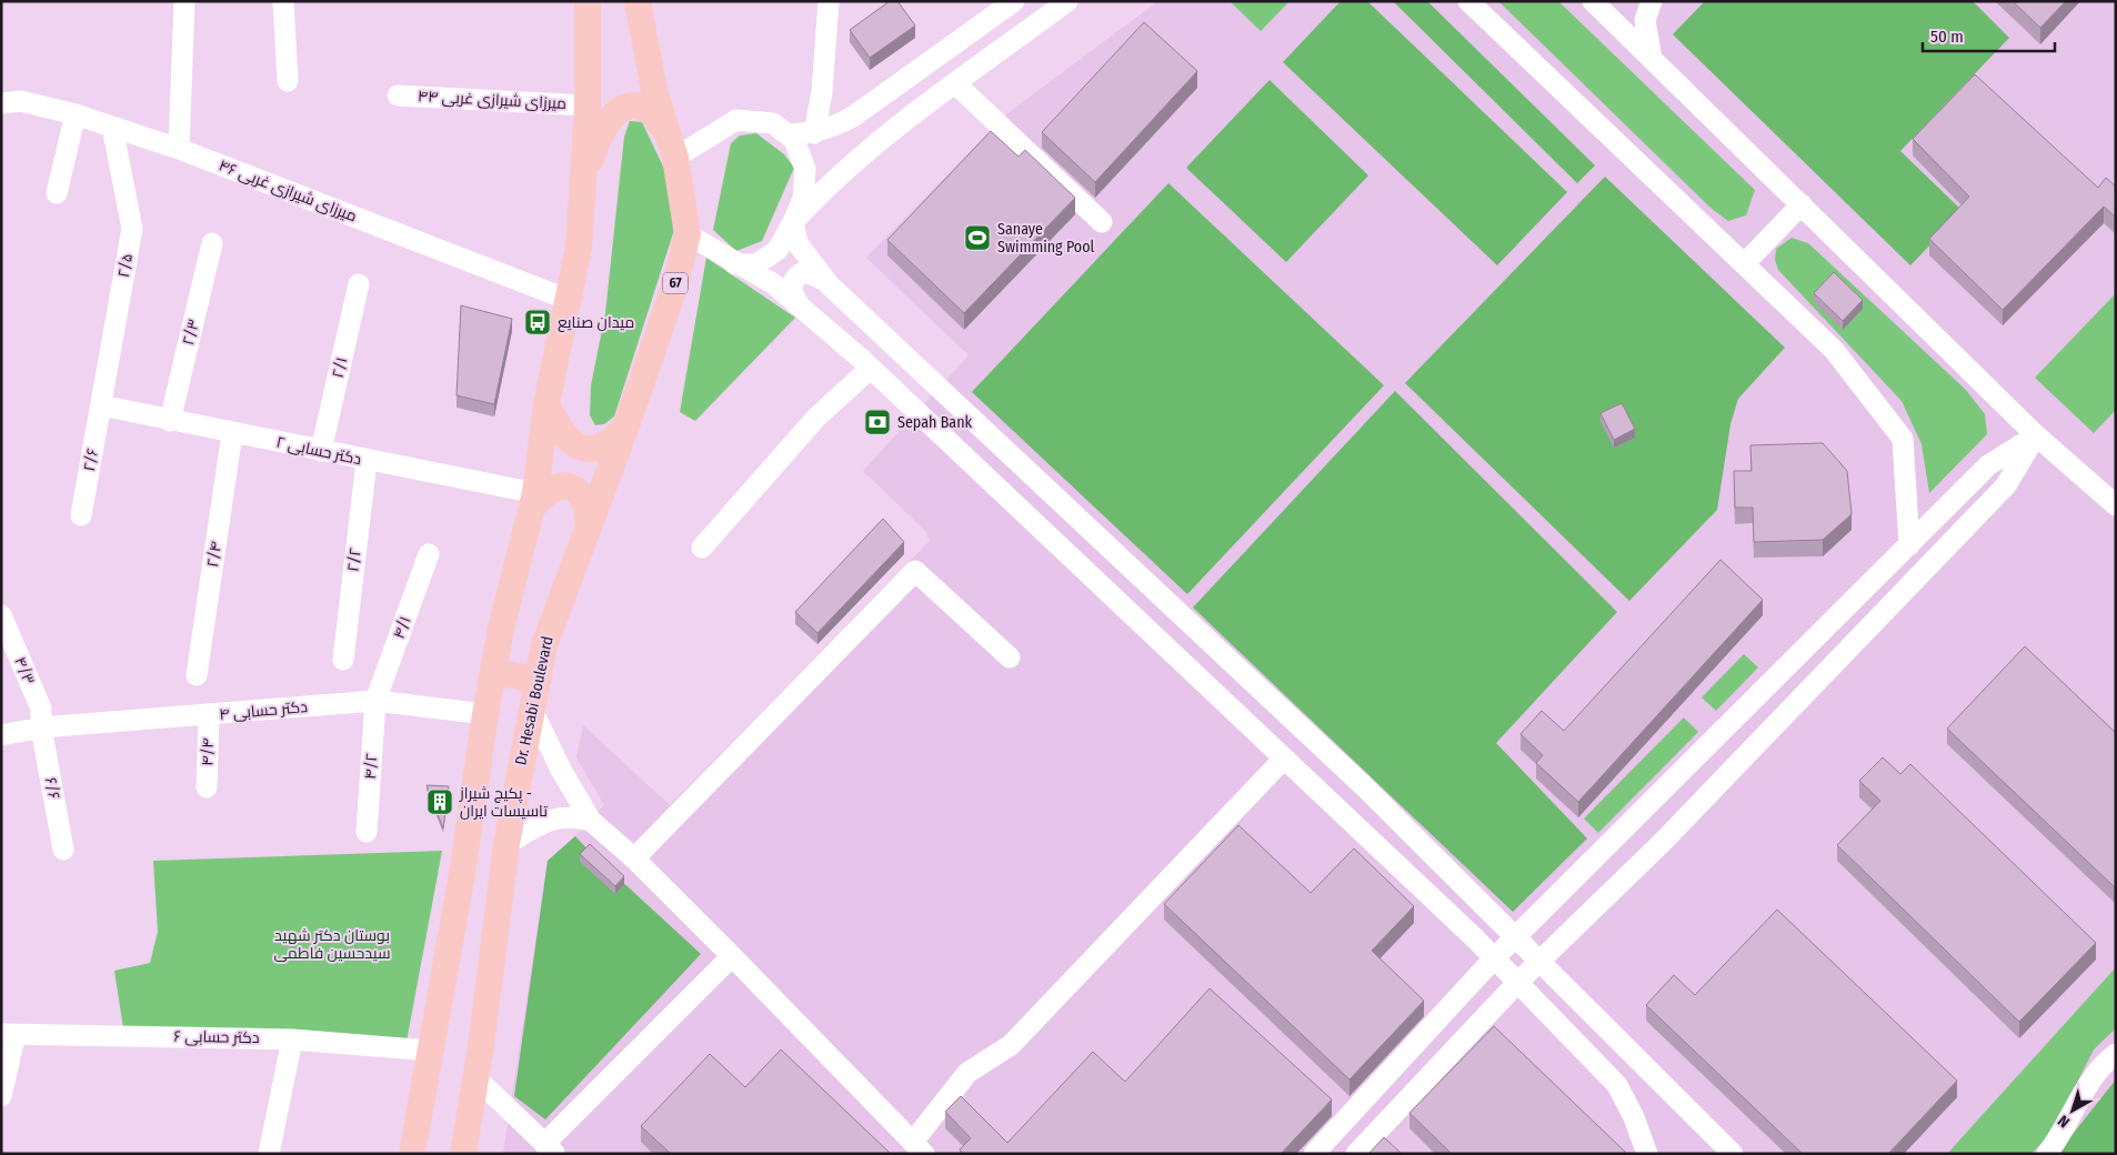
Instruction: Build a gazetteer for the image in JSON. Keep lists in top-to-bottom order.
{
  "streets": {
    "main road": ["67", "Dr. Hesabi Boulevard"],
    "street": [
      "میرزای شیرازی غربی ۴۴",
      "میرزای شیرازی غربی ۴۶",
      "۲/۵",
      "۲/۳",
      "۲/۱",
      "دکتر حسابی ۲",
      "۲/۶",
      "۲/۴",
      "۲/۲",
      "۴/۱",
      "۴/۳",
      "دکتر حسابی ۴",
      "۴/۴",
      "۴/۲",
      "۶/۶",
      "۶ دکتر حسابی"
    ]
  },
  "crossings": [
    ["میرزای شیرازی غربی ۴۶", "۲/۵"],
    ["۲/۵", "دکتر حسابی ۲"],
    ["۲/۵", "۲/۶"],
    ["67", "Dr. Hesabi Boulevard"],
    ["۲/۳", "دکتر حسابی ۲"],
    ["۲/۱", "دکتر حسابی ۲"],
    ["دکتر حسابی ۲", "۲/۶"],
    ["دکتر حسابی ۲", "۲/۴"],
    ["دکتر حسابی ۲", "۲/۲"],
    ["۴/۱", "دکتر حسابی ۴"],
    ["۴/۱", "۴/۲"],
    ["۴/۳", "دکتر حسابی ۴"],
    ["۴/۳", "۶/۶"],
    ["دکتر حسابی ۴", "۴/۴"],
    ["دکتر حسابی ۴", "۴/۲"],
    ["دکتر حسابی ۴", "۶/۶"]
  ],
  "parks": ["بوستان دکتر شهید سیدحسین فاطمی"],
  "places": {
    "sports": ["Sanaye Swimming Pool"],
    "bus stop": ["میدان صنایع"],
    "bank": ["Sepah Bank"],
    "building": ["پکیج شیراز - تاسیسات ایران"]
  },
  "scale_bar": "50 m",
  "north": "bottom left"
}
